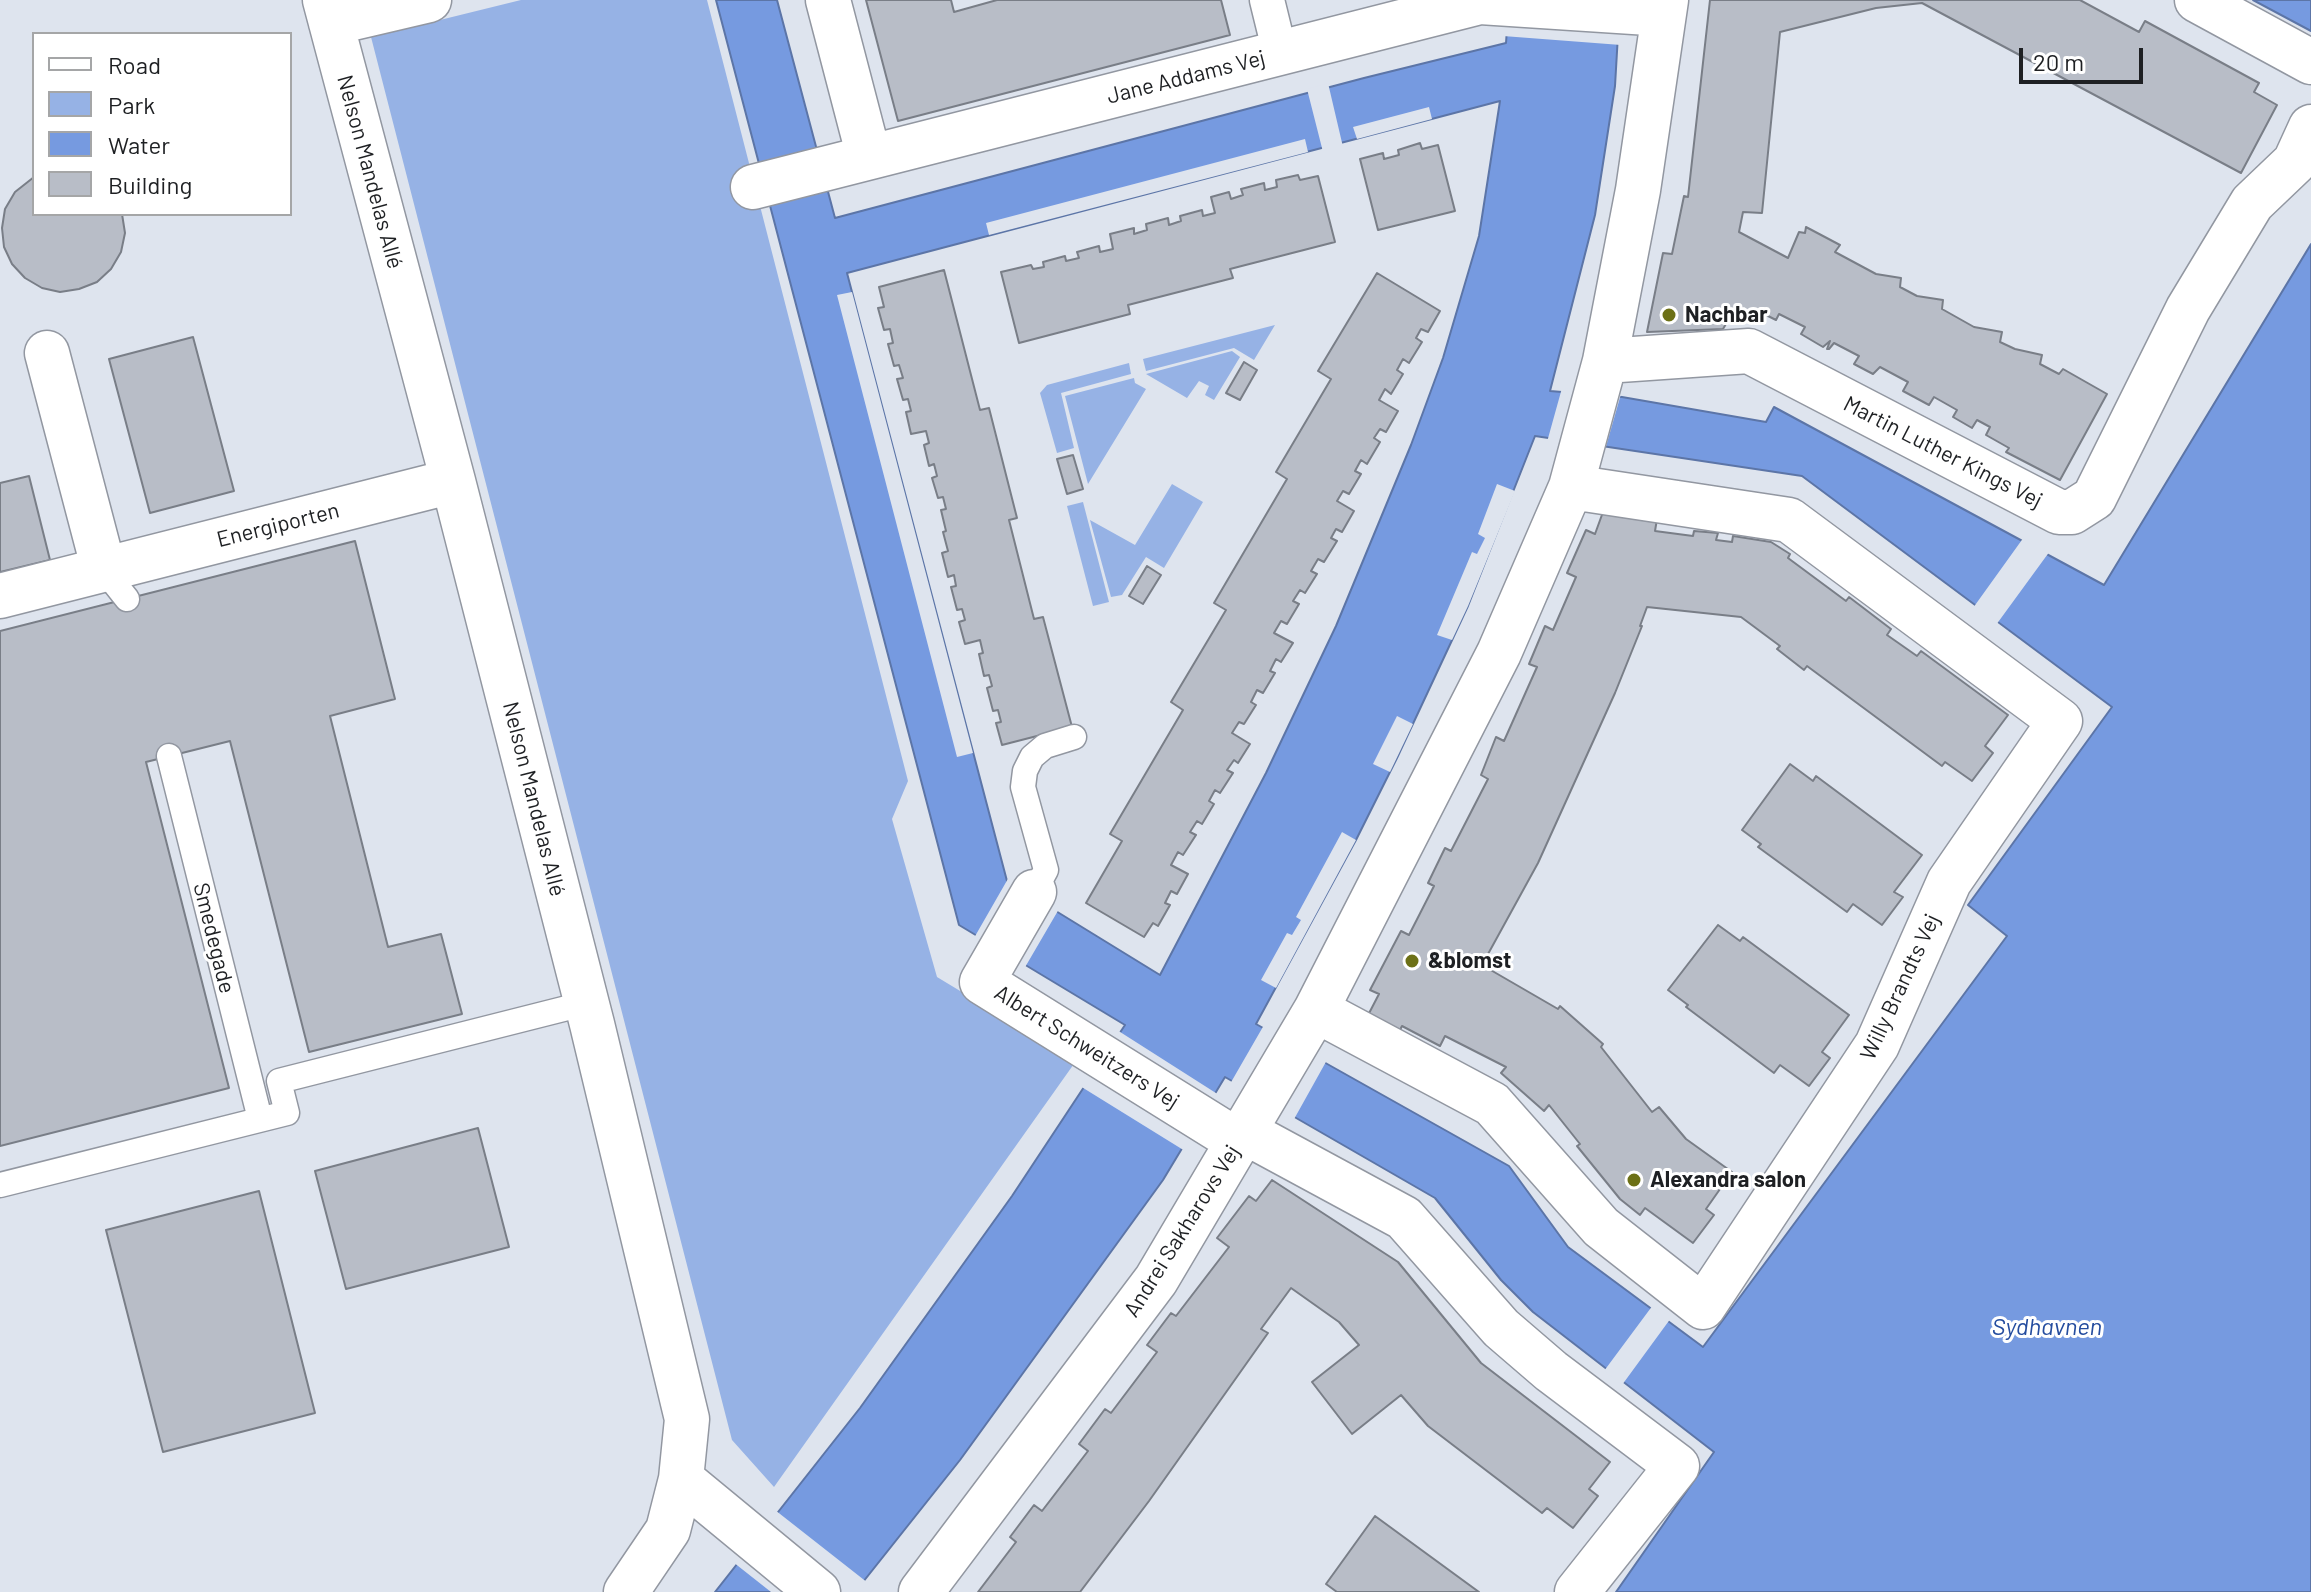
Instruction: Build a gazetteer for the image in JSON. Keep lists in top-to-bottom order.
{
  "streets": {
    "street": [
      "Jane Addams Vej",
      "Nelson Mandelas Allé",
      "Martin Luther Kings Vej",
      "Energiporten",
      "Willy Brandts Vej",
      "Albert Schweitzers Vej",
      "Andrei Sakharovs Vej"
    ],
    "lane": ["Smedegade"]
  },
  "crossings": [
    ["Nelson Mandelas Allé", "Energiporten"],
    ["Albert Schweitzers Vej", "Andrei Sakharovs Vej"]
  ],
  "water": ["Sydhavnen"],
  "places": ["Nachbar", "&blomst", "Alexandra salon"],
  "legend": [
    "Road",
    "Park",
    "Water",
    "Building"
  ],
  "scale_bar": "20 m"
}
